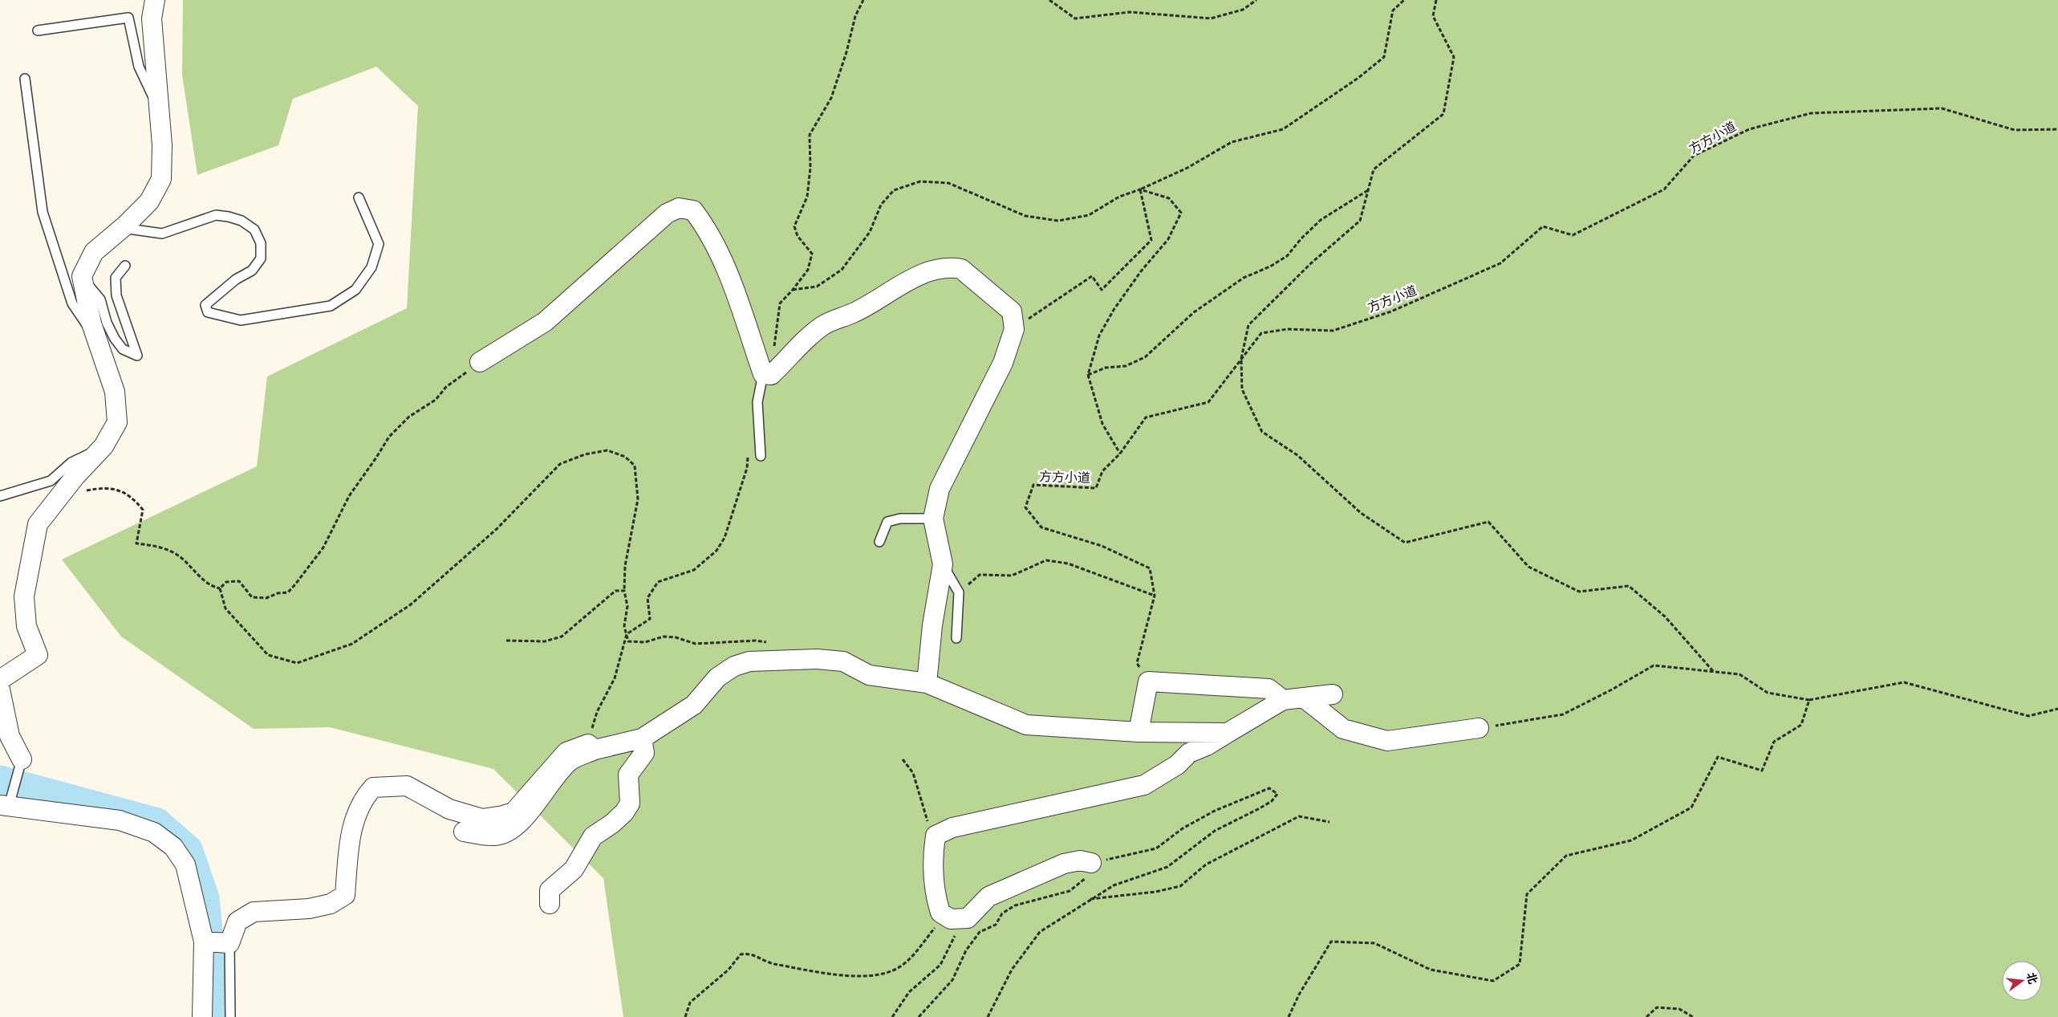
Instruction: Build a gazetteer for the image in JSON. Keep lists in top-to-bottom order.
{
  "streets": {
    "path": ["方方小道"]
  },
  "north": "right"
}
